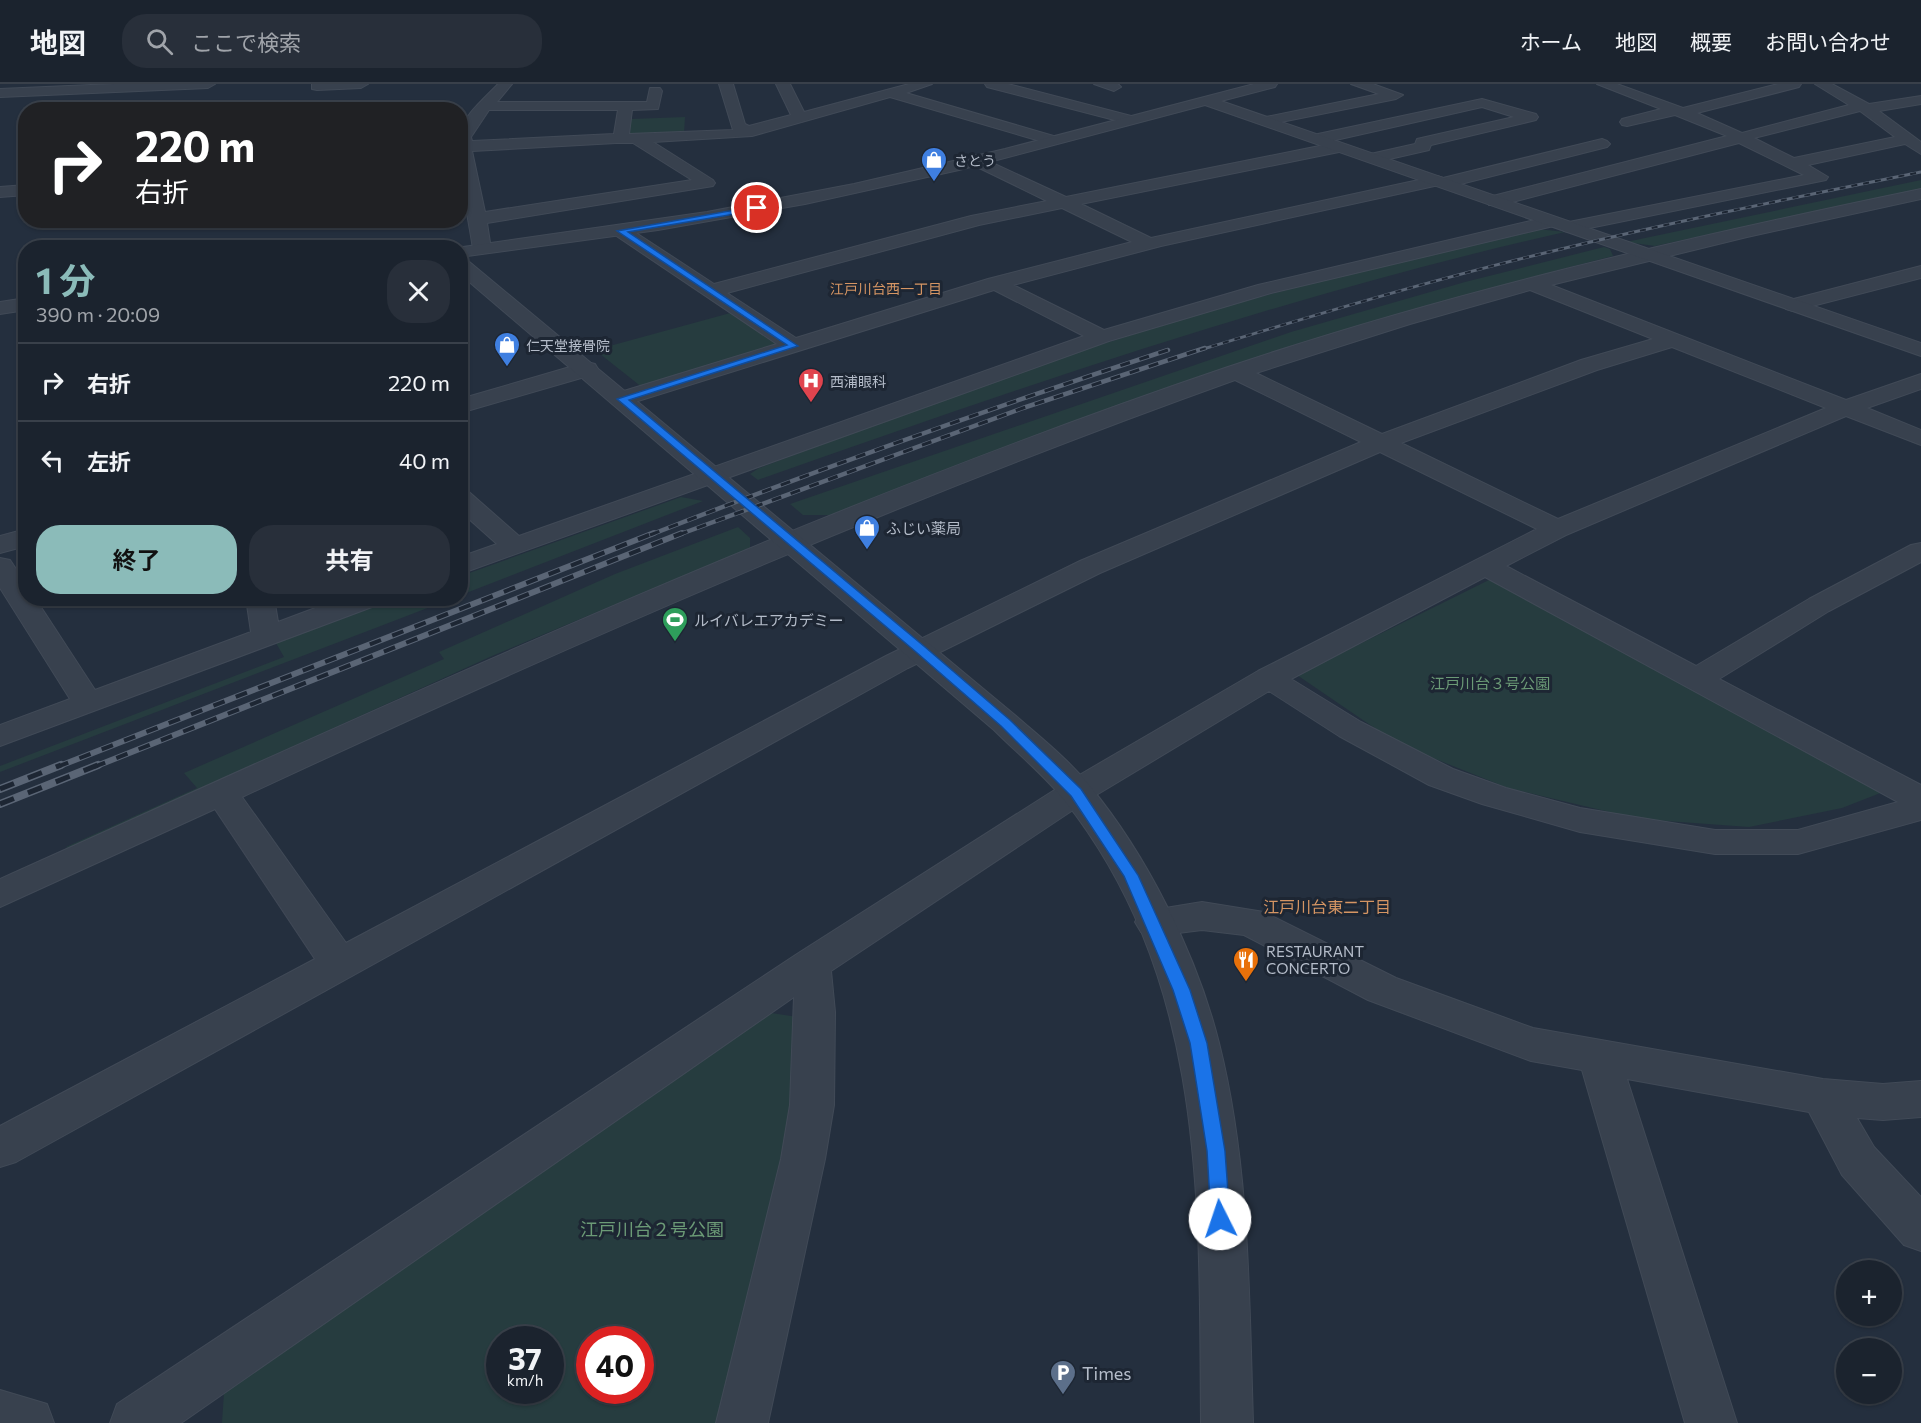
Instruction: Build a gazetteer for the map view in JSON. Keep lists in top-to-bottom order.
{
  "districts": ["江戸川台西一丁目", "江戸川台東二丁目"],
  "parks": ["江戸川台３号公園", "江戸川台２号公園"],
  "places": {
    "shop": ["さとう", "仁天堂接骨院", "ふじい薬局"],
    "hospital": ["西浦眼科"],
    "sports": ["ルイバレエアカデミー"],
    "restaurant": ["RESTAURANT CONCERTO"],
    "parking": ["Times"]
  },
  "page": {
    "header": "地図",
    "search": "ここで検索",
    "nav": [
      "ホーム",
      "地図",
      "概要",
      "お問い合わせ"
    ],
    "turn": ["220 m", "右折"],
    "heading": ["1 分", "390 m · 20:09"],
    "list": [
      {
        "name": "右折",
        "value": "220 m"
      },
      {
        "name": "左折",
        "value": "40 m"
      }
    ],
    "buttons": ["終了", "共有"],
    "map_buttons": ["+", "−"],
    "speed": "37 km/h",
    "limit": "40"
  }
}
